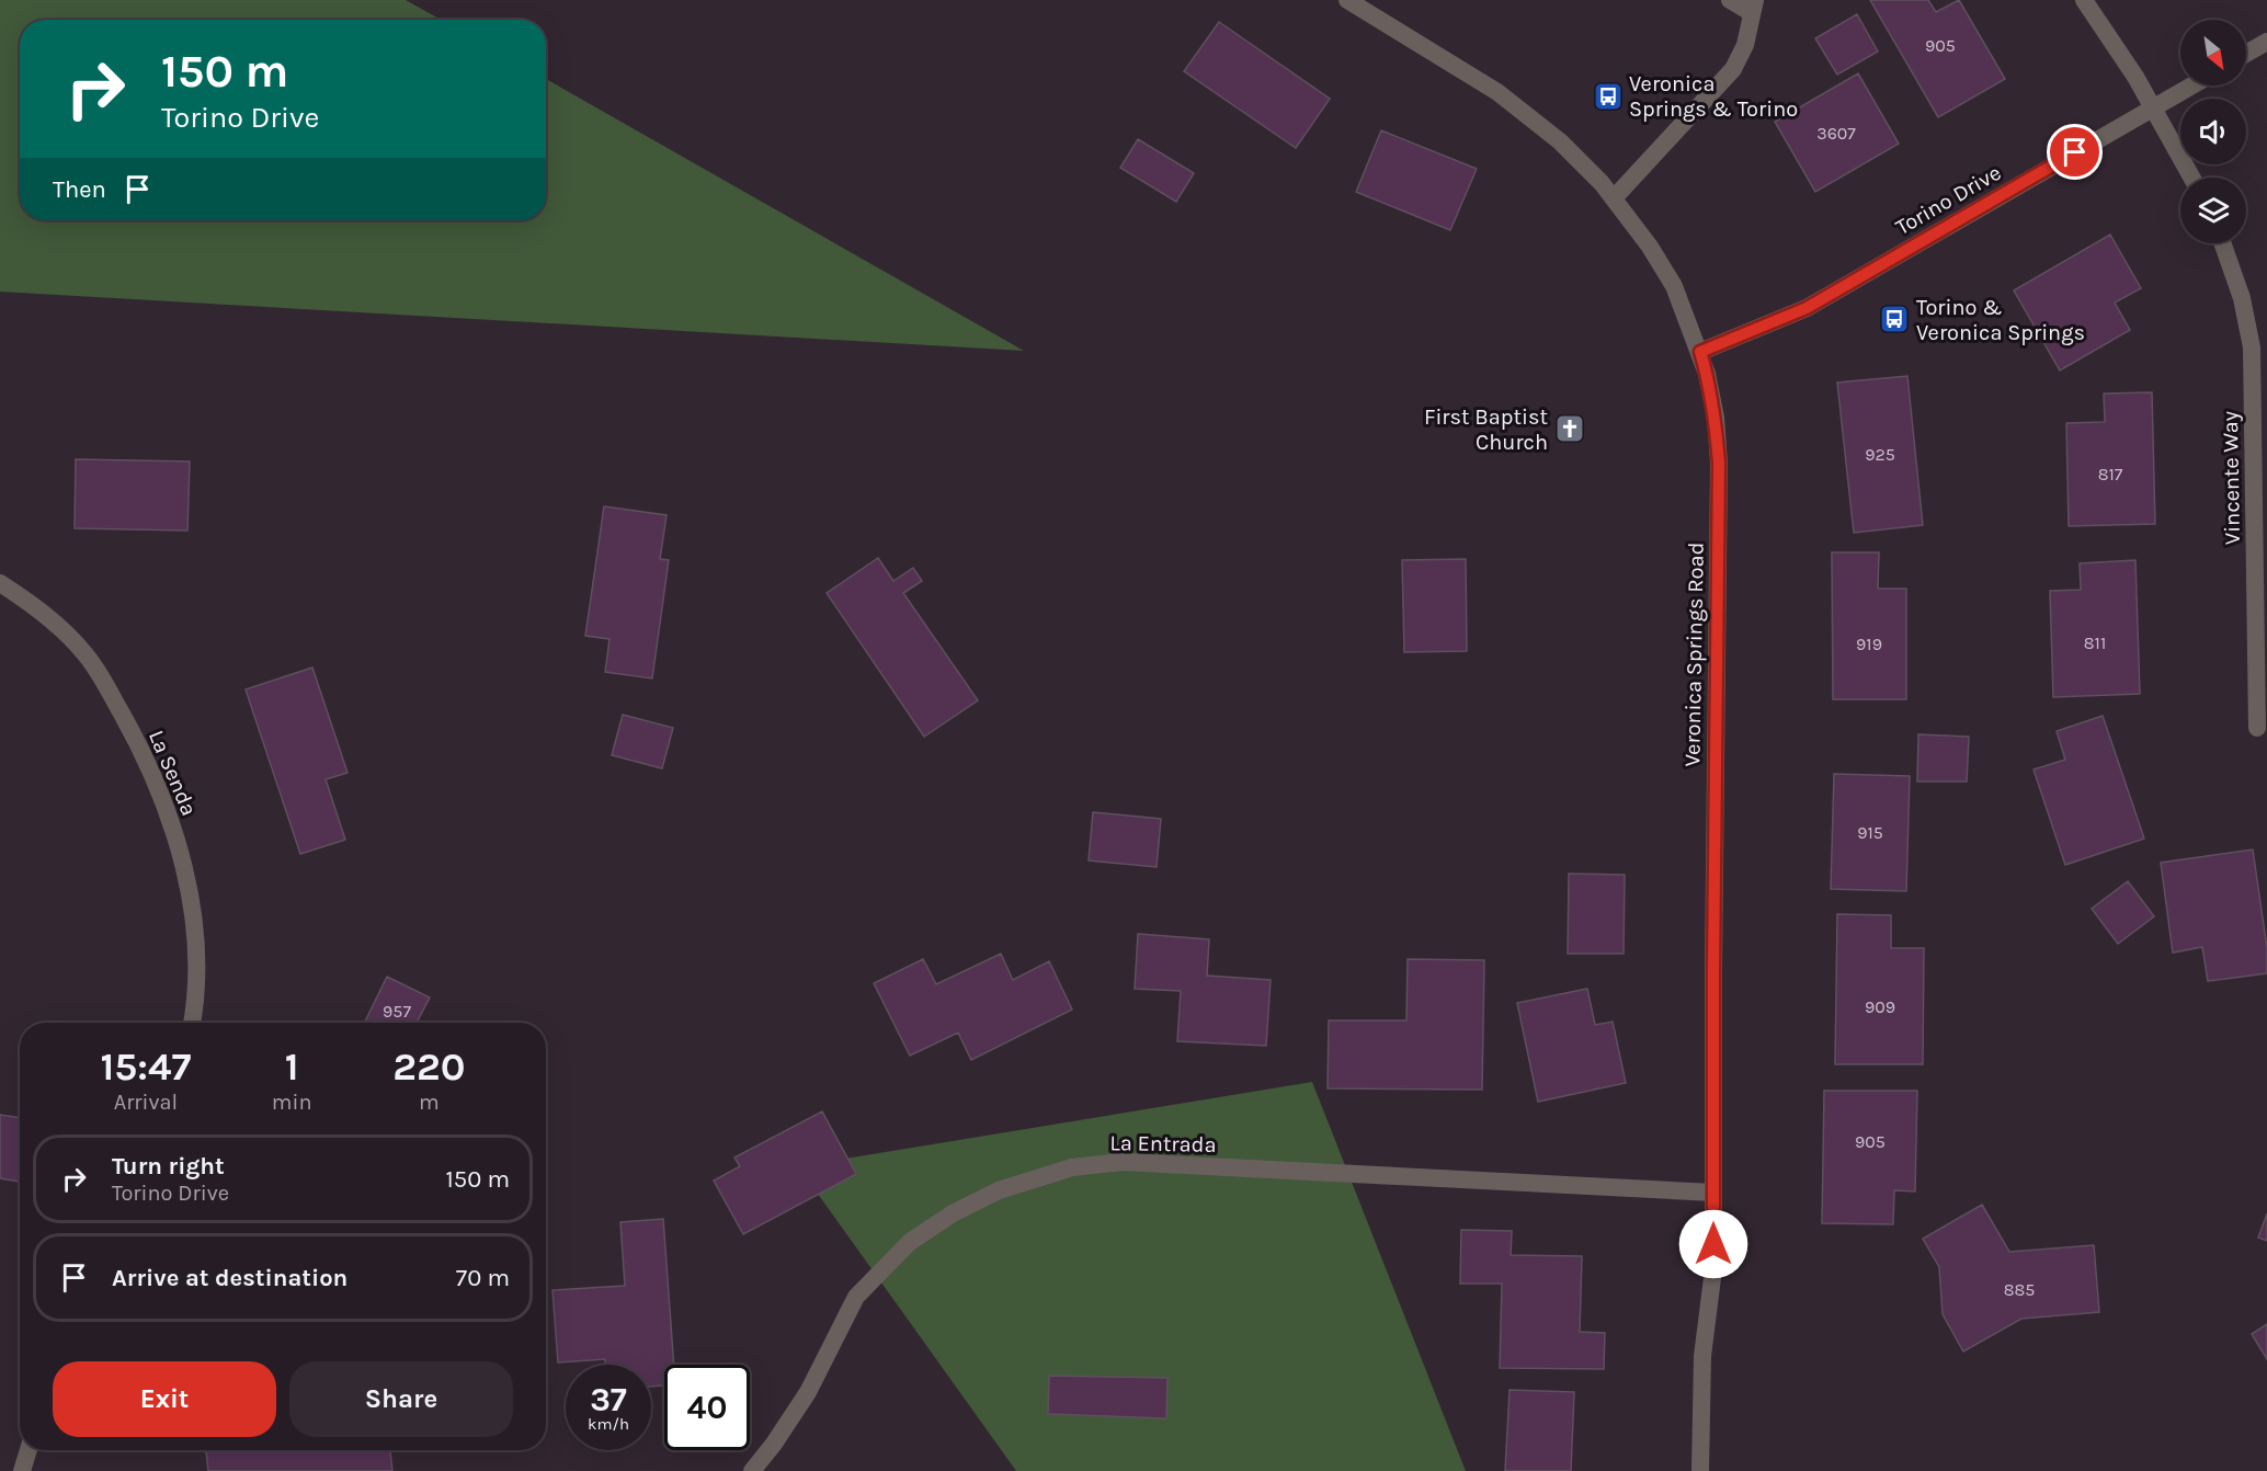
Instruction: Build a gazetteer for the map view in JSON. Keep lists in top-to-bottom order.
{
  "streets": {
    "street": [
      "Torino Drive",
      "Vincente Way",
      "Veronica Springs Road",
      "La Senda",
      "La Entrada"
    ]
  },
  "crossings": [
    ["Torino Drive", "Veronica Springs Road"],
    ["Veronica Springs Road", "La Entrada"]
  ],
  "places": {
    "bus stop": ["Veronica Springs & Torino", "Torino & Veronica Springs"],
    "church": ["First Baptist Church"]
  },
  "house_numbers": [
    "905",
    "3607",
    "925",
    "817",
    "811",
    "919",
    "915",
    "909",
    "957",
    "905",
    "885"
  ],
  "north": "bottom right",
  "page": {
    "turn": ["150 m", "Torino Drive"],
    "then": "Then",
    "eta": [
      "15:47",
      "Arrival",
      "1",
      "min",
      "220",
      "m"
    ],
    "list": [
      {
        "name": "Turn right",
        "note": "Torino Drive",
        "value": "150 m"
      },
      {
        "name": "Arrive at destination",
        "value": "70 m"
      }
    ],
    "buttons": ["Exit", "Share"],
    "speed": "37 km/h",
    "limit": "40"
  }
}
